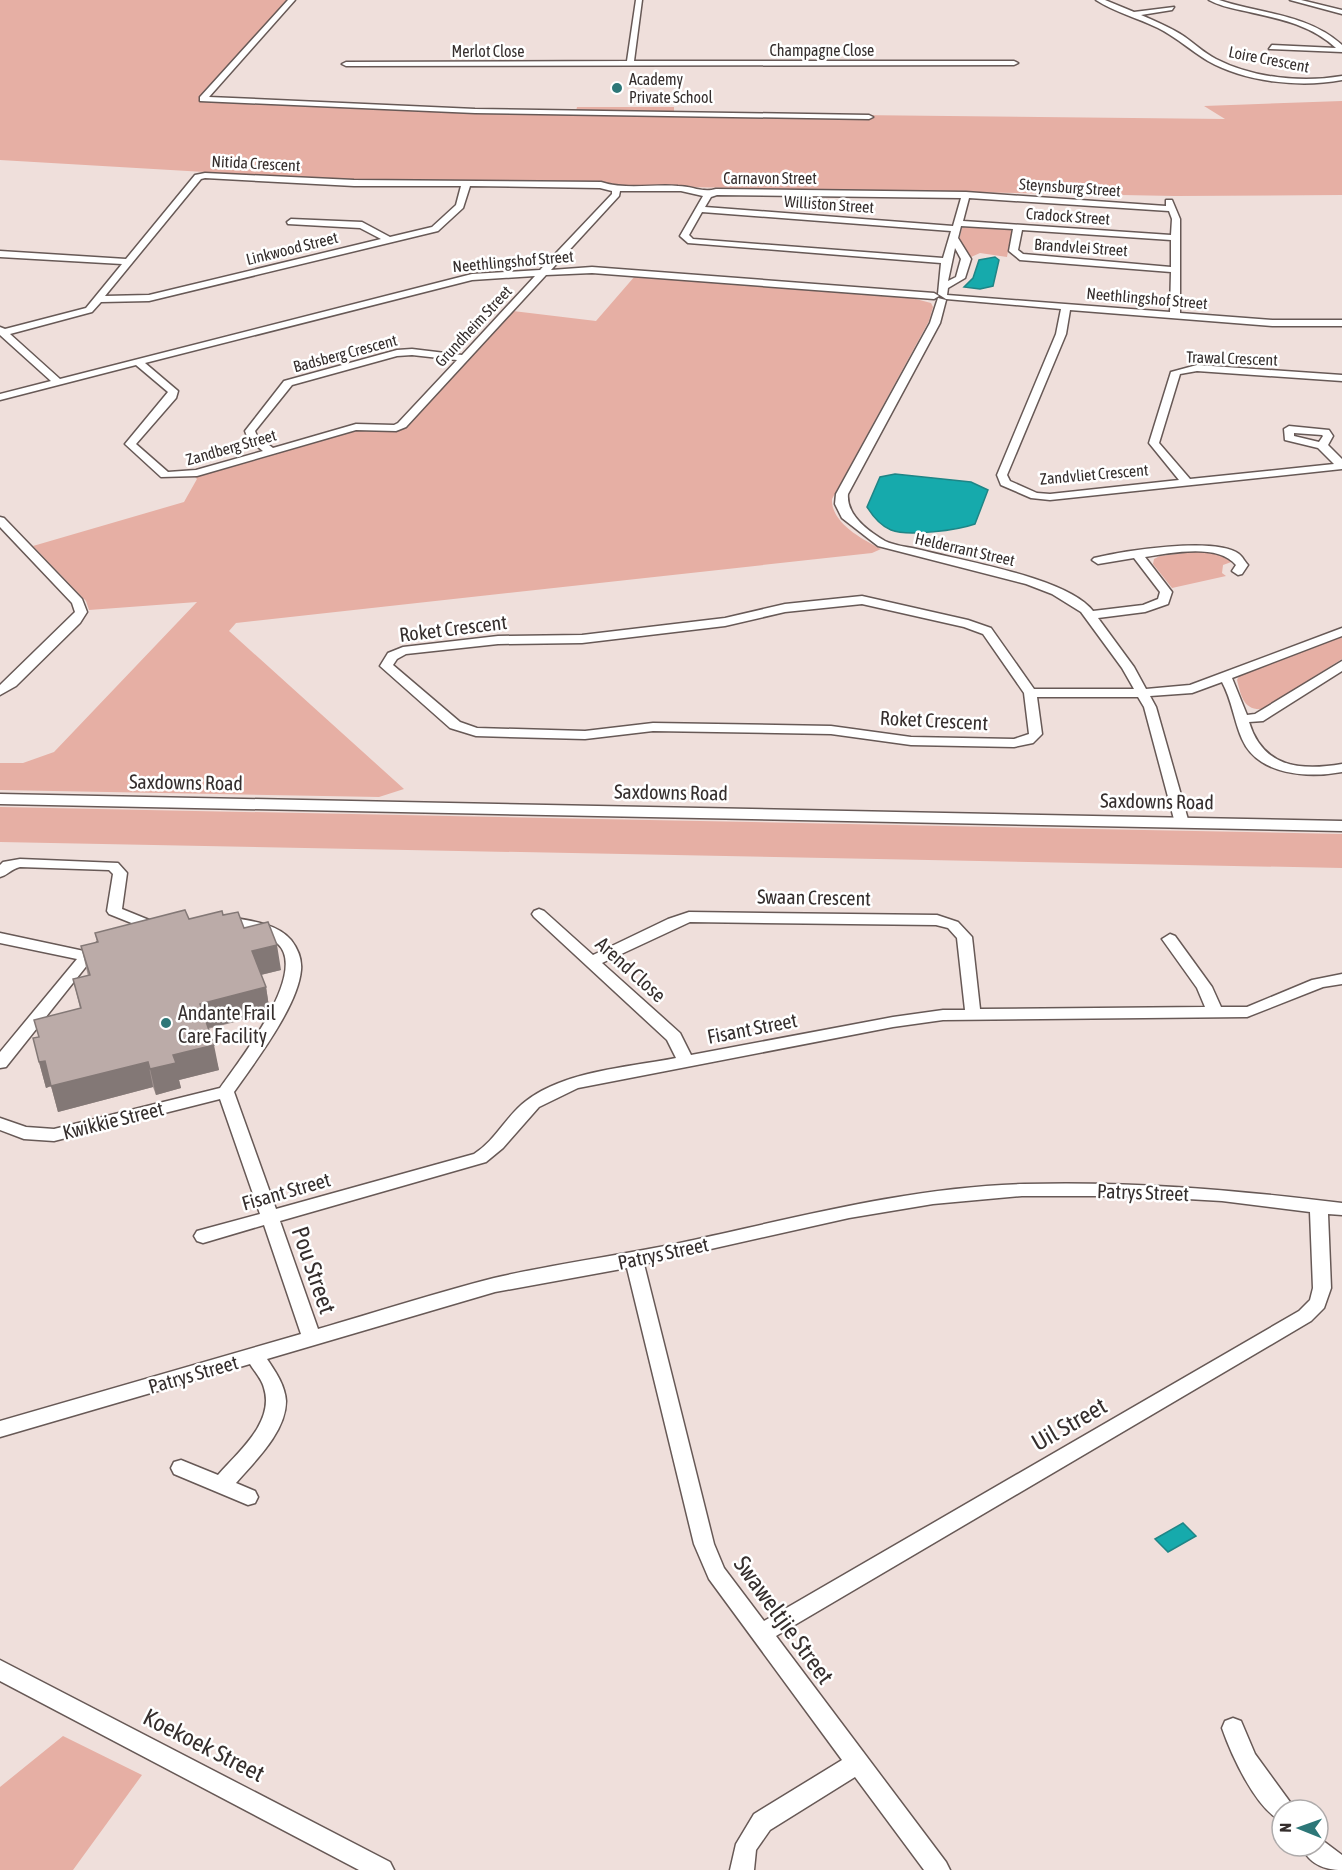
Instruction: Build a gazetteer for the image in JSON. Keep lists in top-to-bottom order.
{
  "streets": {
    "street": [
      "Champagne Close",
      "Merlot Close",
      "Loire Crescent",
      "Nitida Crescent",
      "Carnavon Street",
      "Steynsburg Street",
      "Williston Street",
      "Cradock Street",
      "Brandvlei Street",
      "Linkwood Street",
      "Neethlingshof Street",
      "Grundheim Street",
      "Badsberg Crescent",
      "Trawal Crescent",
      "Zandberg Street",
      "Zandvliet Crescent",
      "Helderrant Street",
      "Roket Crescent",
      "Saxdowns Road",
      "Swaan Crescent",
      "Arend Close",
      "Fisant Street",
      "Kwikkie Street",
      "Patrys Street",
      "Pou Street",
      "Uil Street",
      "Swaweltjie Street",
      "Koekoek Street"
    ]
  },
  "crossings": [
    ["Champagne Close", "Merlot Close"],
    ["Nitida Crescent", "Linkwood Street"],
    ["Carnavon Street", "Steynsburg Street"],
    ["Carnavon Street", "Williston Street"],
    ["Steynsburg Street", "Cradock Street"],
    ["Williston Street", "Cradock Street"],
    ["Cradock Street", "Brandvlei Street"],
    ["Neethlingshof Street", "Grundheim Street"],
    ["Neethlingshof Street", "Zandberg Street"],
    ["Neethlingshof Street", "Zandvliet Crescent"],
    ["Neethlingshof Street", "Helderrant Street"],
    ["Grundheim Street", "Badsberg Crescent"],
    ["Grundheim Street", "Zandberg Street"],
    ["Badsberg Crescent", "Zandberg Street"],
    ["Trawal Crescent", "Zandvliet Crescent"],
    ["Helderrant Street", "Saxdowns Road"],
    ["Swaan Crescent", "Arend Close"],
    ["Swaan Crescent", "Fisant Street"],
    ["Arend Close", "Fisant Street"],
    ["Fisant Street", "Pou Street"],
    ["Patrys Street", "Pou Street"],
    ["Patrys Street", "Uil Street"],
    ["Patrys Street", "Swaweltjie Street"],
    ["Uil Street", "Swaweltjie Street"]
  ],
  "places": ["Academy Private School", "Andante Frail Care Facility"],
  "north": "left"
}
